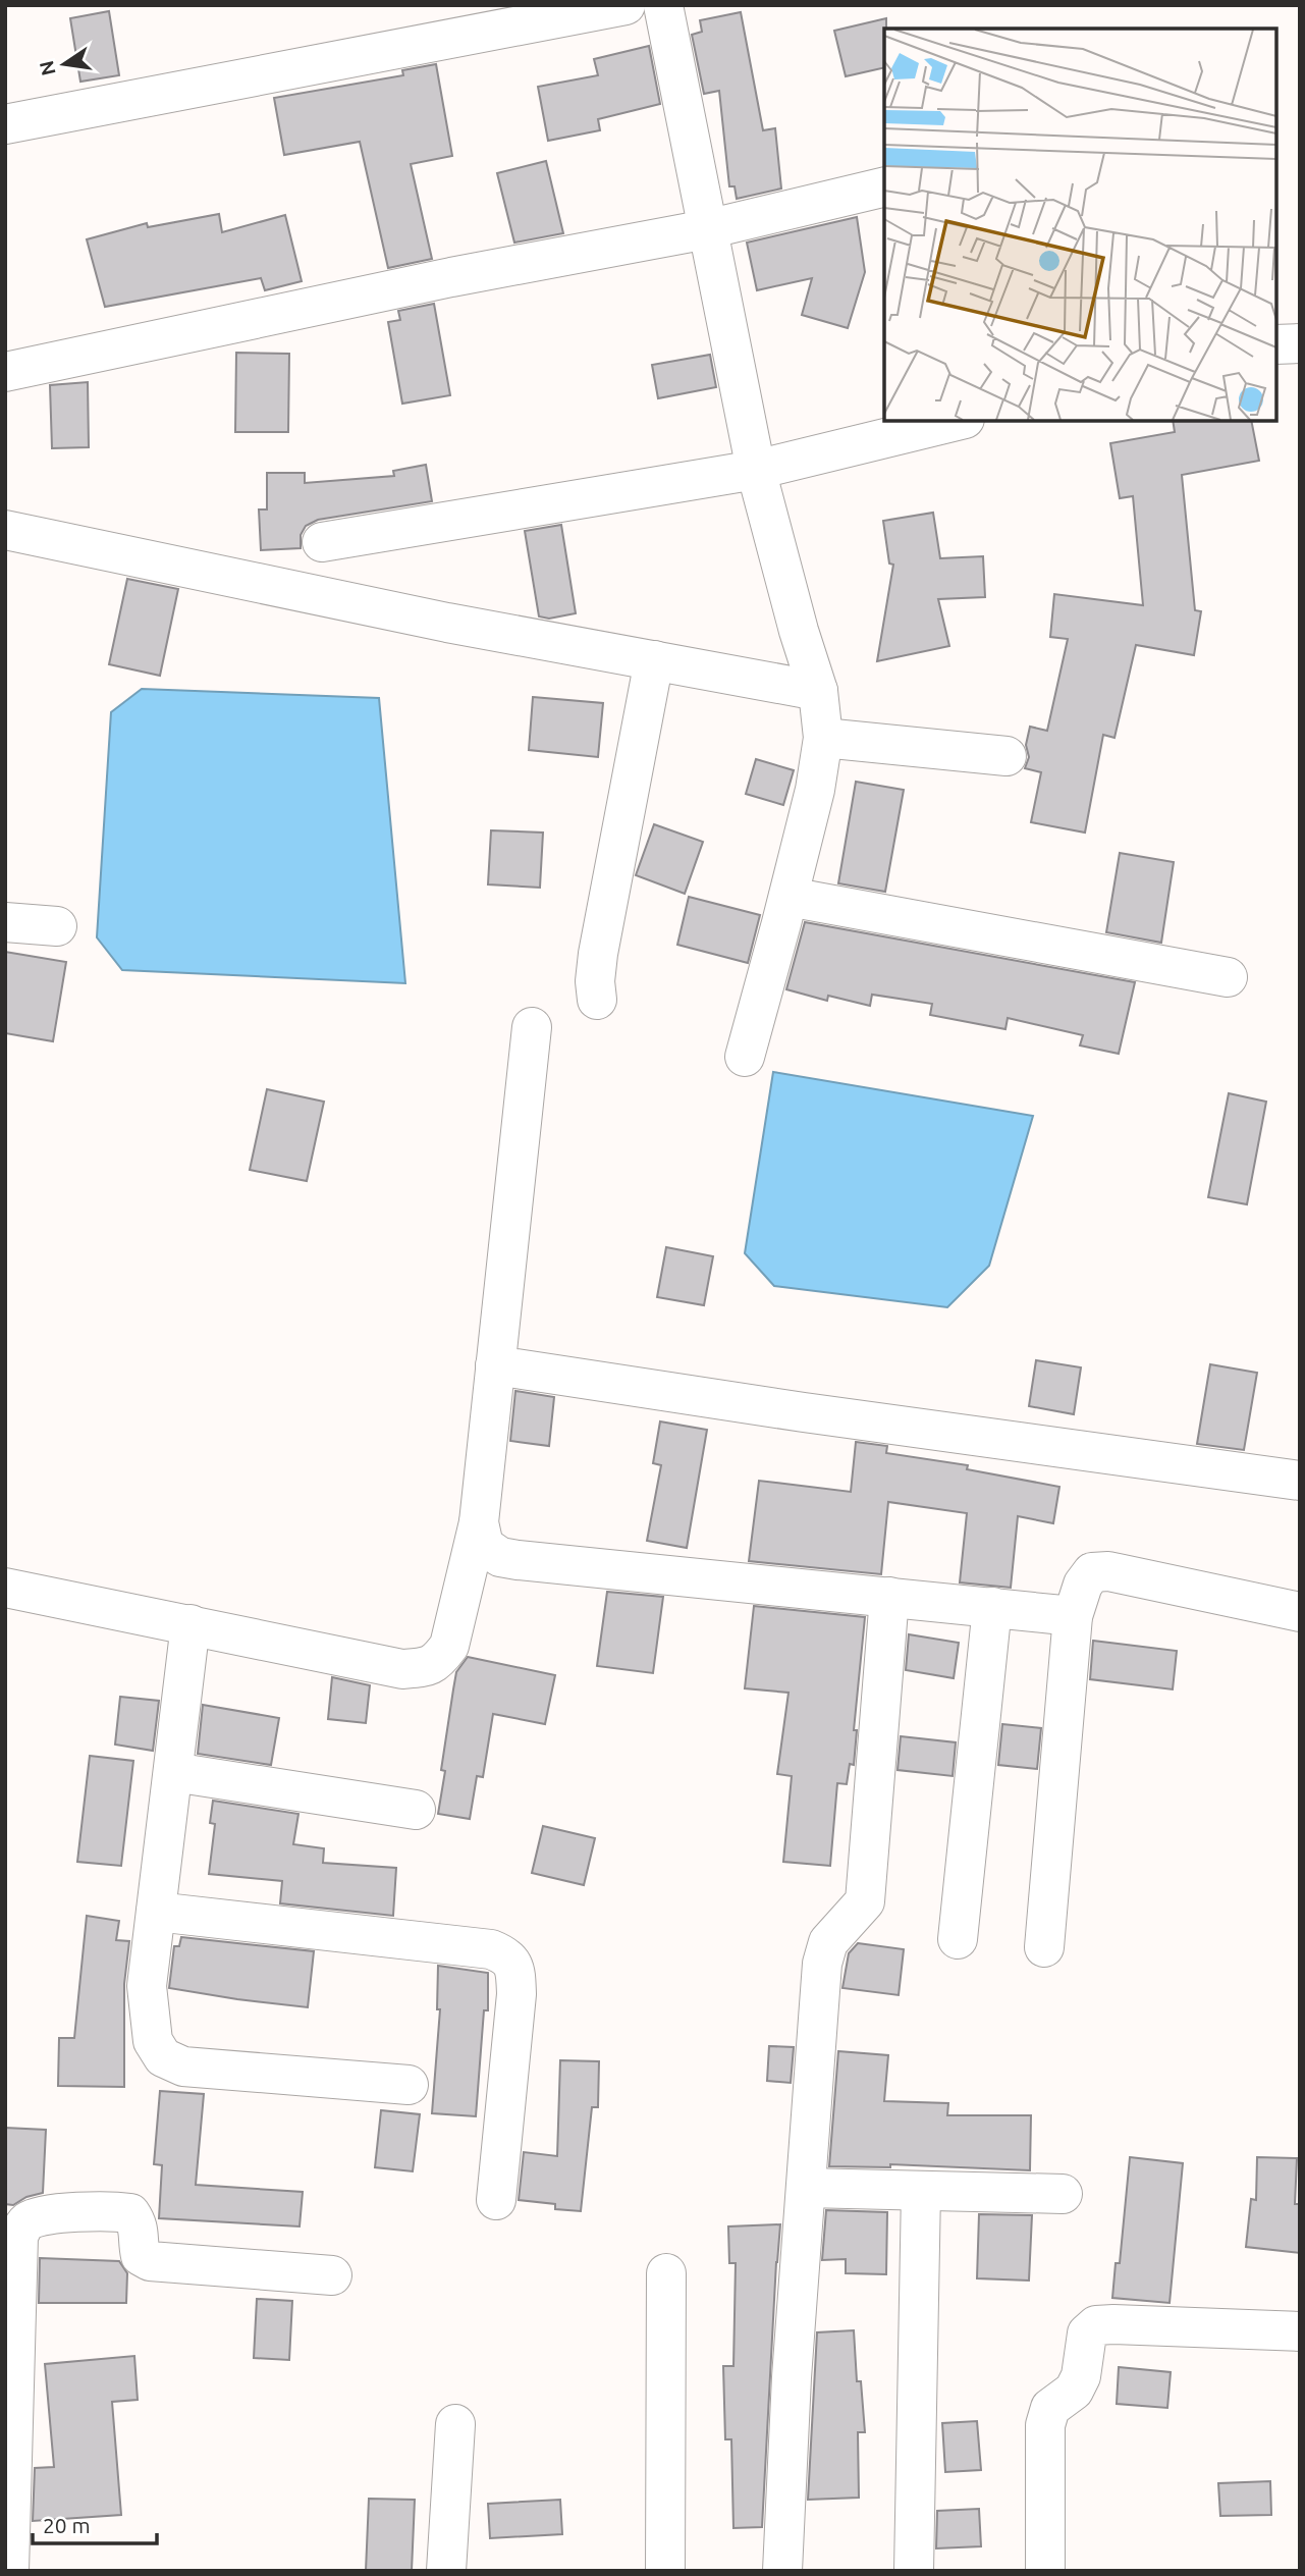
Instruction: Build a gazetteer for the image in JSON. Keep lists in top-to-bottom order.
{
  "scale_bar": "20 m",
  "north": "left"
}
